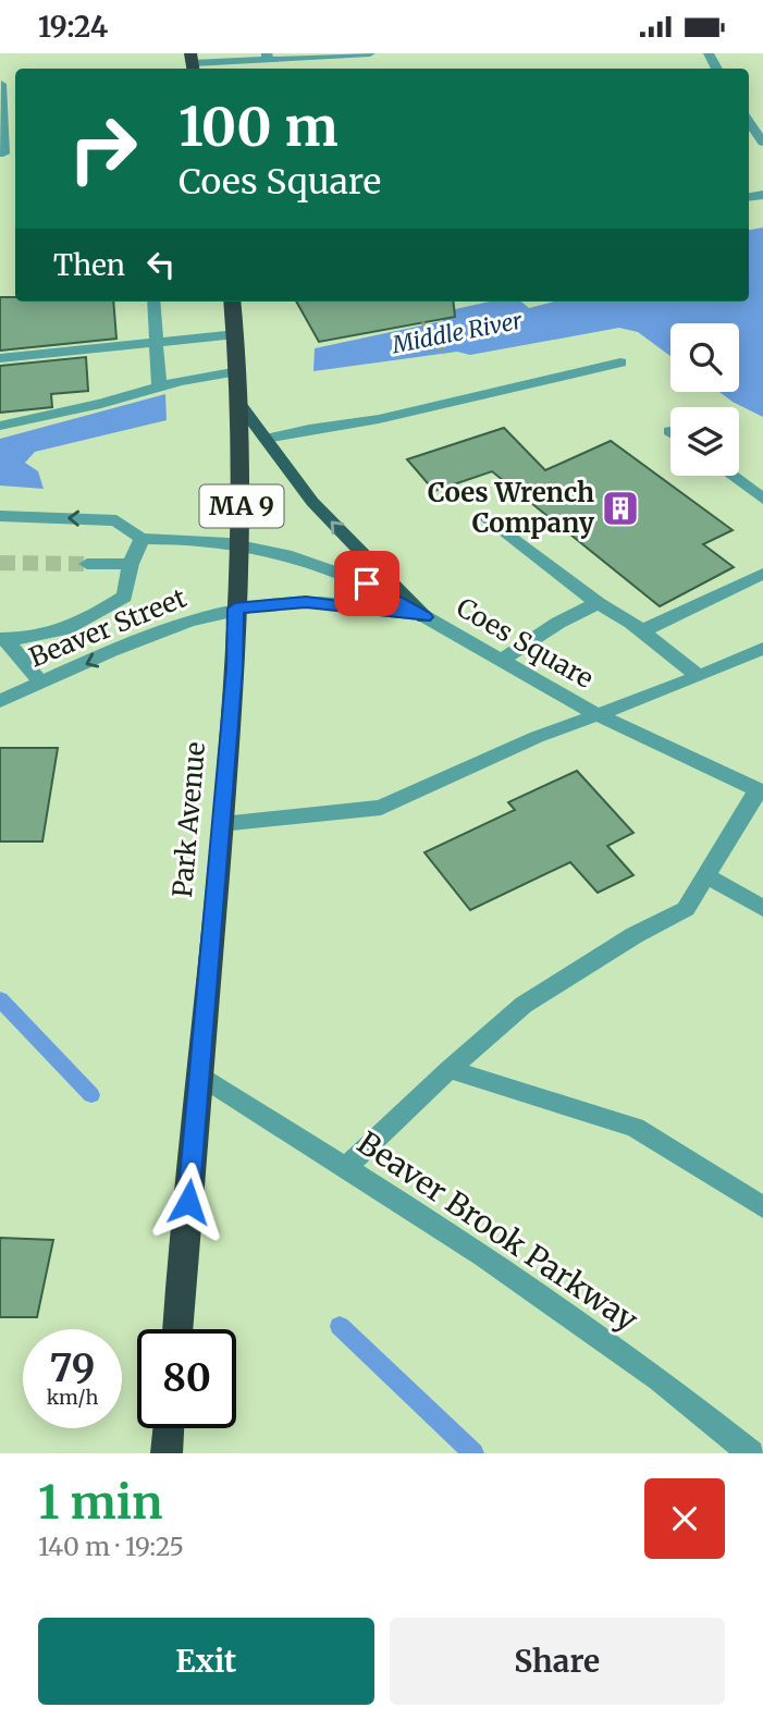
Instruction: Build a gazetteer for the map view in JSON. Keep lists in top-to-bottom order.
{
  "streets": {
    "highway": ["MA 9", "Park Avenue"],
    "street": ["Beaver Street", "Coes Square", "Beaver Brook Parkway"]
  },
  "crossings": [
    ["Beaver Street", "Coes Square"],
    ["Beaver Street", "Park Avenue"],
    ["Coes Square", "Park Avenue"],
    ["Park Avenue", "Beaver Brook Parkway"]
  ],
  "one_way": ["Beaver Street"],
  "water": ["Middle River"],
  "places": {
    "building": ["Coes Wrench Company"]
  },
  "page": {
    "status": "19:24",
    "turn": ["100 m", "Coes Square"],
    "then": "Then",
    "speed": "79 km/h",
    "limit": "80",
    "heading": ["1 min", "140 m · 19:25"],
    "buttons": ["Exit", "Share"]
  }
}
